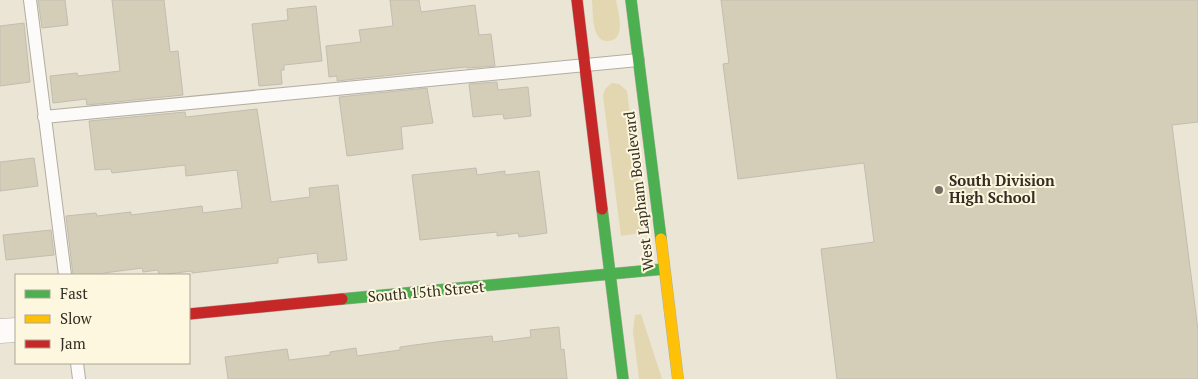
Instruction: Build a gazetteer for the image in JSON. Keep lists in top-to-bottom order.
{
  "streets": {
    "street": ["West Lapham Boulevard", "South 15th Street"]
  },
  "crossings": [
    ["West Lapham Boulevard", "South 15th Street"]
  ],
  "places": ["South Division High School"],
  "legend": ["Fast", "Slow", "Jam"]
}
